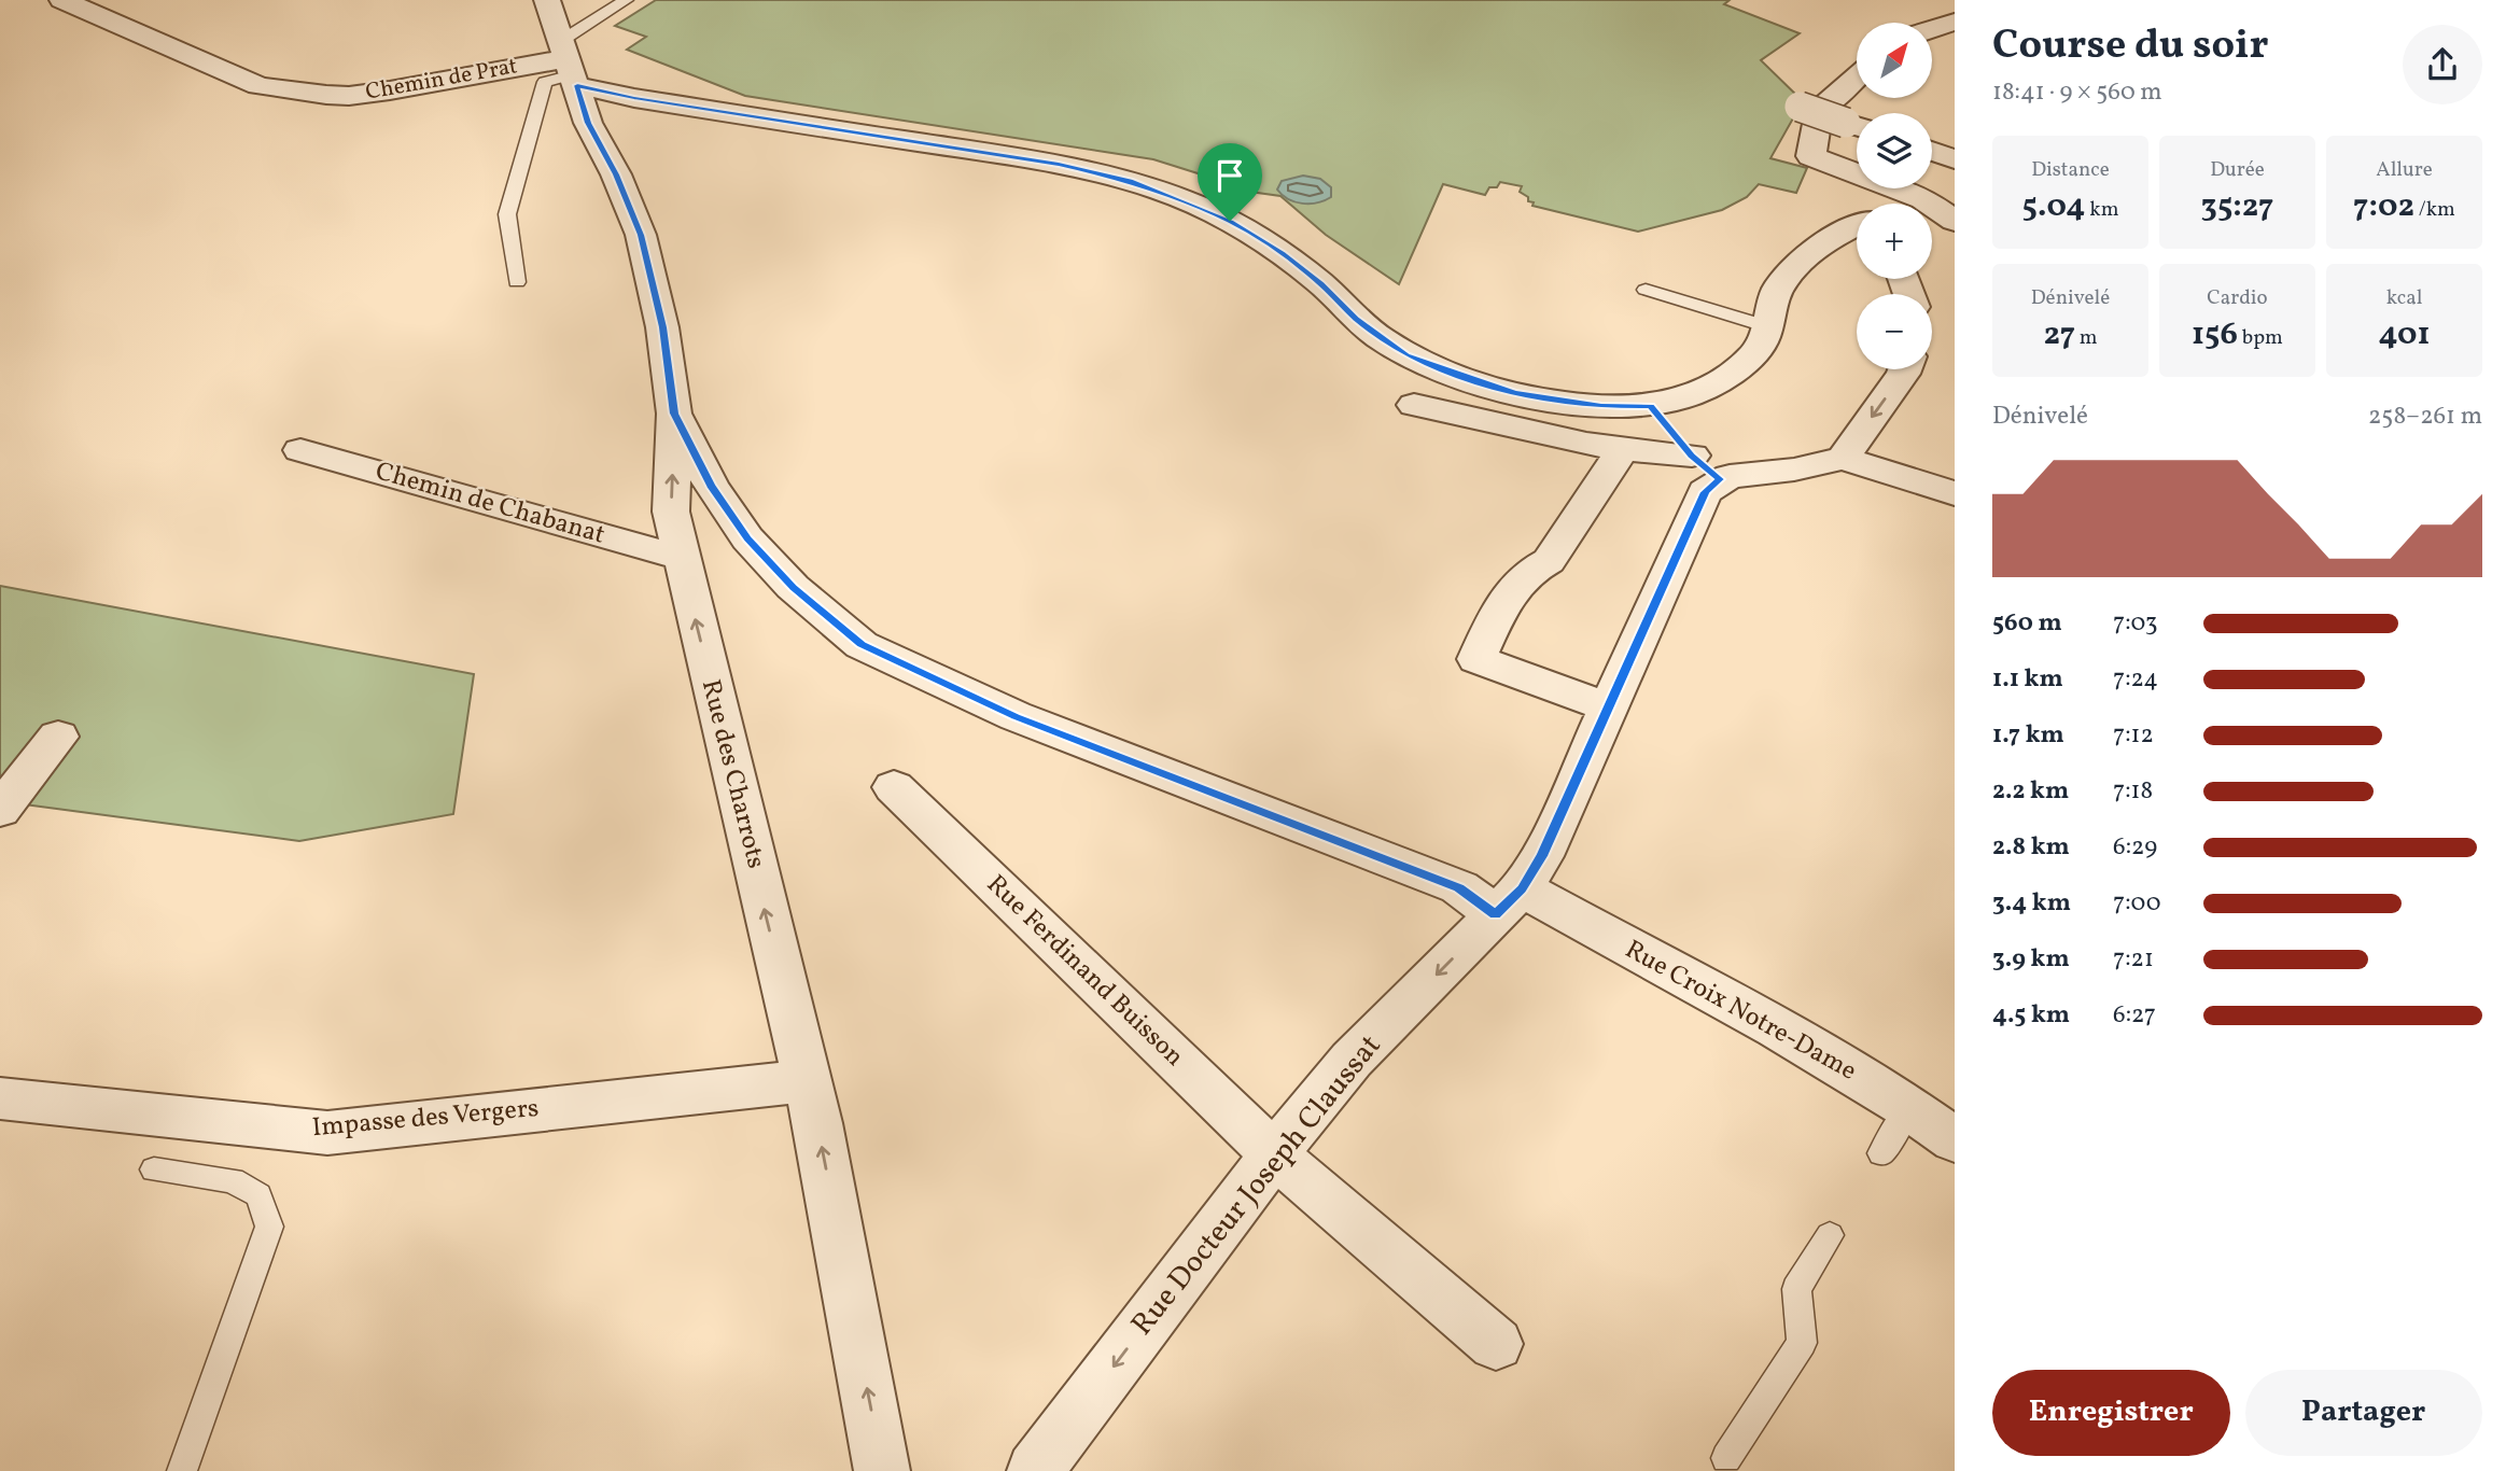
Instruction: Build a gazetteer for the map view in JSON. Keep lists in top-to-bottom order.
{
  "streets": {
    "street": [
      "Chemin de Prat",
      "Chemin de Chabanat",
      "Rue des Charrots",
      "Rue Ferdinand Buisson",
      "Rue Croix Notre-Dame",
      "Impasse des Vergers",
      "Rue Docteur Joseph Claussat"
    ]
  },
  "crossings": [
    ["Chemin de Prat", "Rue des Charrots"],
    ["Chemin de Chabanat", "Rue des Charrots"],
    ["Rue des Charrots", "Rue Croix Notre-Dame"],
    ["Rue des Charrots", "Impasse des Vergers"],
    ["Rue Ferdinand Buisson", "Rue Docteur Joseph Claussat"],
    ["Rue Croix Notre-Dame", "Rue Docteur Joseph Claussat"]
  ],
  "one_way": ["Rue des Charrots", "Rue Docteur Joseph Claussat"],
  "north": "top right",
  "page": {
    "heading": ["Course du soir", "18:41 · 9 × 560 m"],
    "map_buttons": ["+", "−"],
    "stats": [
      ["Distance", "5.04 km"],
      ["Durée", "35:27"],
      ["Allure", "7:02 /km"],
      ["Dénivelé", "27 m"],
      ["Cardio", "156 bpm"],
      ["kcal", "401"]
    ],
    "chart": ["Dénivelé", "258–261 m"],
    "list": [
      {
        "name": "560 m",
        "note": "7:03"
      },
      {
        "name": "1.1 km",
        "note": "7:24"
      },
      {
        "name": "1.7 km",
        "note": "7:12"
      },
      {
        "name": "2.2 km",
        "note": "7:18"
      },
      {
        "name": "2.8 km",
        "note": "6:29"
      },
      {
        "name": "3.4 km",
        "note": "7:00"
      },
      {
        "name": "3.9 km",
        "note": "7:21"
      },
      {
        "name": "4.5 km",
        "note": "6:27"
      }
    ],
    "buttons": ["Enregistrer", "Partager"]
  }
}
